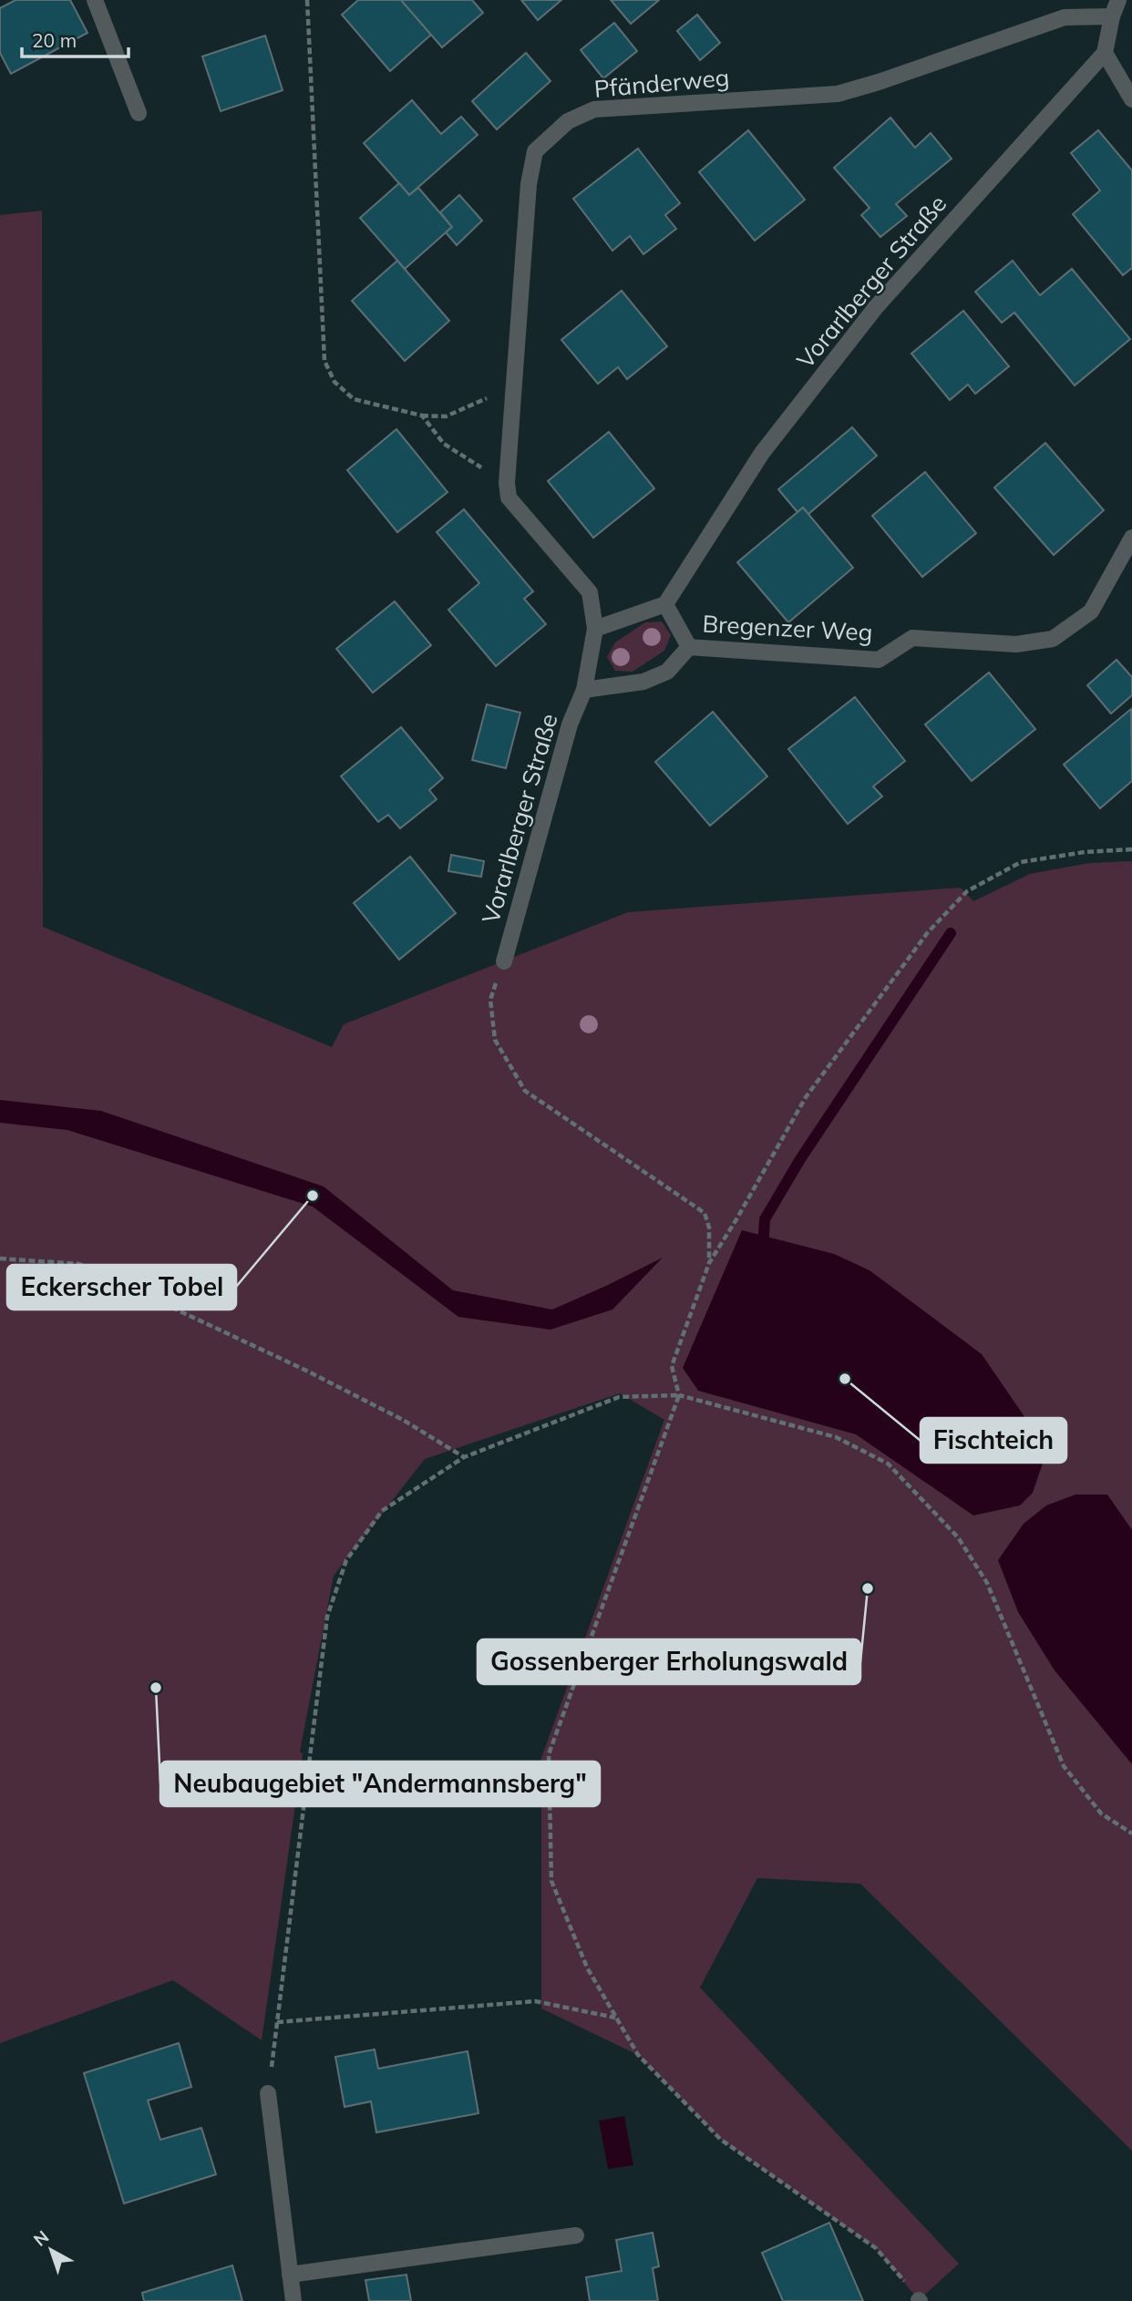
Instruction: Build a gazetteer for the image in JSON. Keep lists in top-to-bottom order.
{
  "streets": {
    "street": ["Pfänderweg", "Vorarlberger Straße", "Bregenzer Weg"]
  },
  "crossings": [
    ["Pfänderweg", "Vorarlberger Straße"],
    ["Vorarlberger Straße", "Bregenzer Weg"]
  ],
  "places": [
    "Eckerscher Tobel",
    "Fischteich",
    "Gossenberger Erholungswald",
    "Neubaugebiet \"Andermannsberg\""
  ],
  "scale_bar": "20 m",
  "north": "top left"
}
